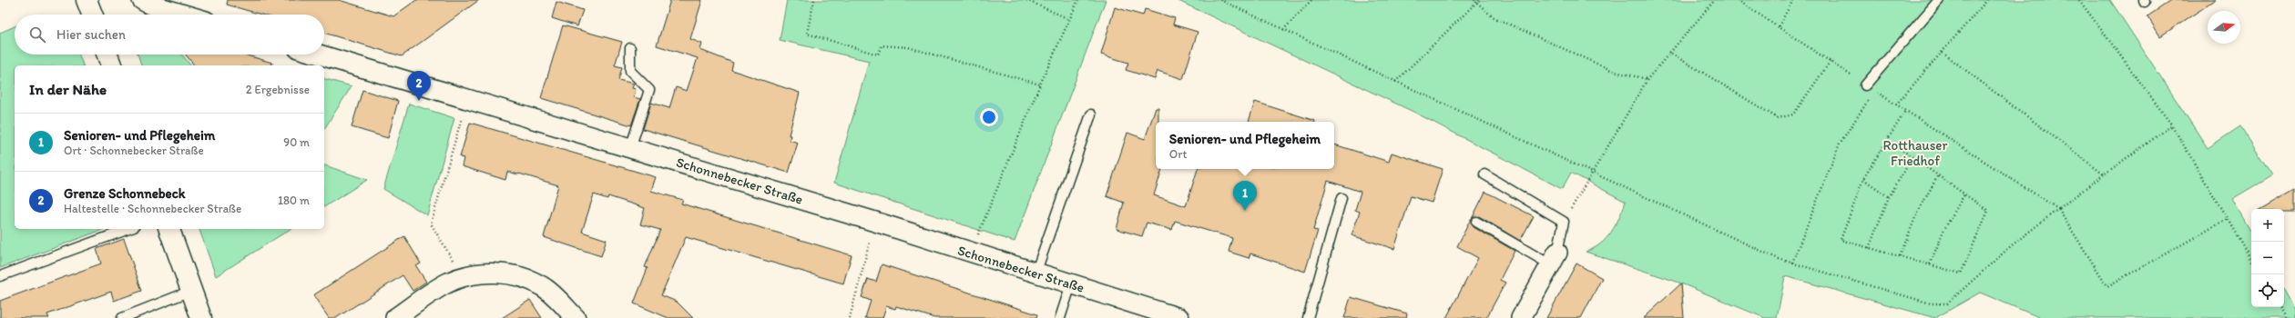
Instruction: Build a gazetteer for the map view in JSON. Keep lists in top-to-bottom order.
{
  "streets": {
    "street": ["Schonnebecker Straße"]
  },
  "parks": ["Rotthauser Friedhof"],
  "north": "right",
  "page": {
    "search": "Hier suchen",
    "heading": ["In der Nähe", "2 Ergebnisse"],
    "pins": ["2", "1"],
    "list": [
      {
        "mark": "1",
        "name": "Senioren- und Pflegeheim",
        "note": "Ort · Schonnebecker Straße",
        "value": "90 m"
      },
      {
        "mark": "2",
        "name": "Grenze Schonnebeck",
        "note": "Haltestelle · Schonnebecker Straße",
        "value": "180 m"
      }
    ],
    "popup": ["Senioren- und Pflegeheim", "Ort"],
    "map_buttons": ["+", "−"]
  }
}
